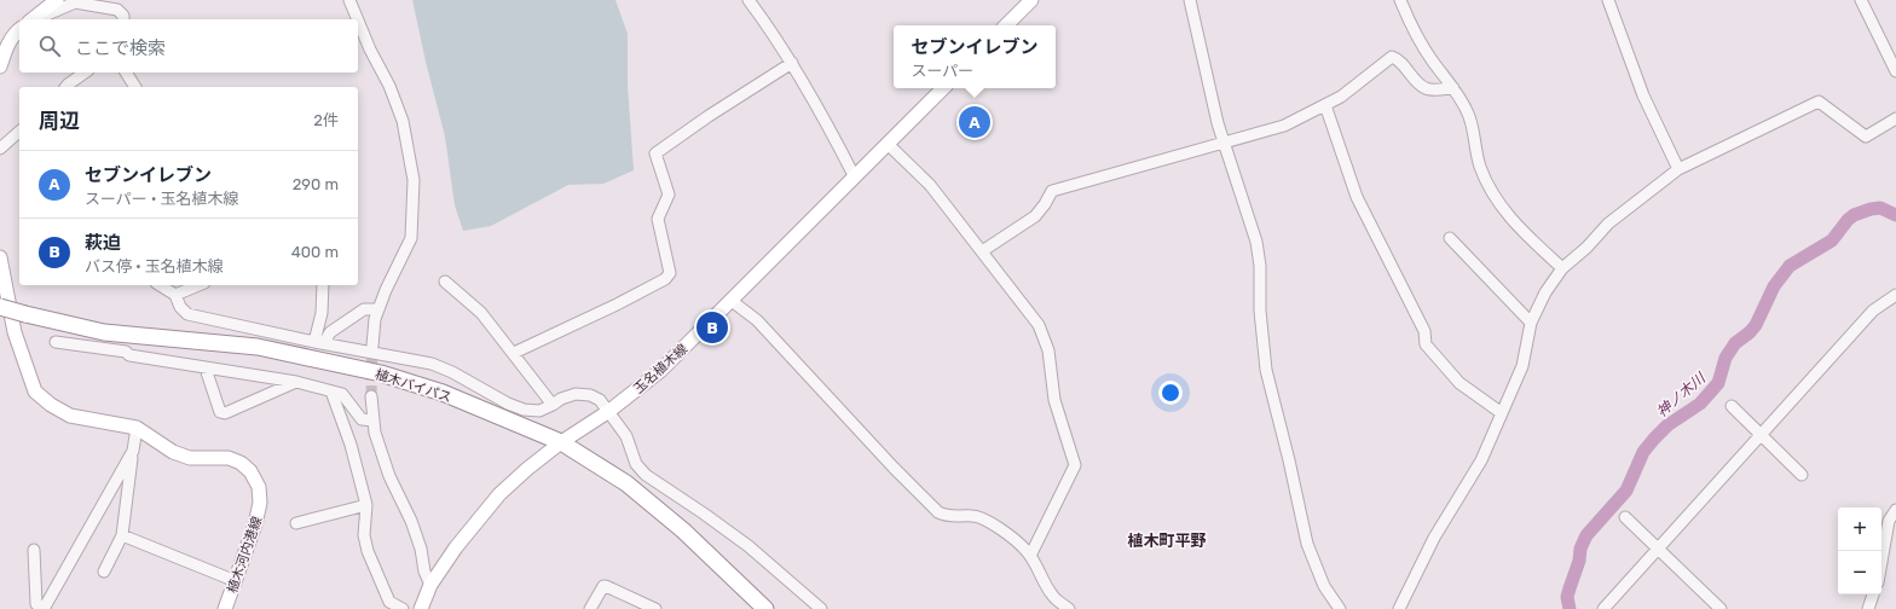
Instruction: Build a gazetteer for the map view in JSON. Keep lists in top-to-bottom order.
{
  "streets": {
    "highway": ["植木バイパス"],
    "main road": ["玉名植木線", "植木河内港線"]
  },
  "crossings": [
    ["玉名植木線", "植木バイパス"]
  ],
  "districts": ["植木町平野"],
  "water": ["神ノ木川"],
  "page": {
    "search": "ここで検索",
    "popup": ["セブンイレブン", "スーパー"],
    "heading": ["周辺", "2件"],
    "pins": ["A", "B"],
    "list": [
      {
        "mark": "A",
        "name": "セブンイレブン",
        "note": "スーパー · 玉名植木線",
        "value": "290 m"
      },
      {
        "mark": "B",
        "name": "萩迫",
        "note": "バス停 · 玉名植木線",
        "value": "400 m"
      }
    ],
    "map_buttons": ["+", "−"]
  }
}
